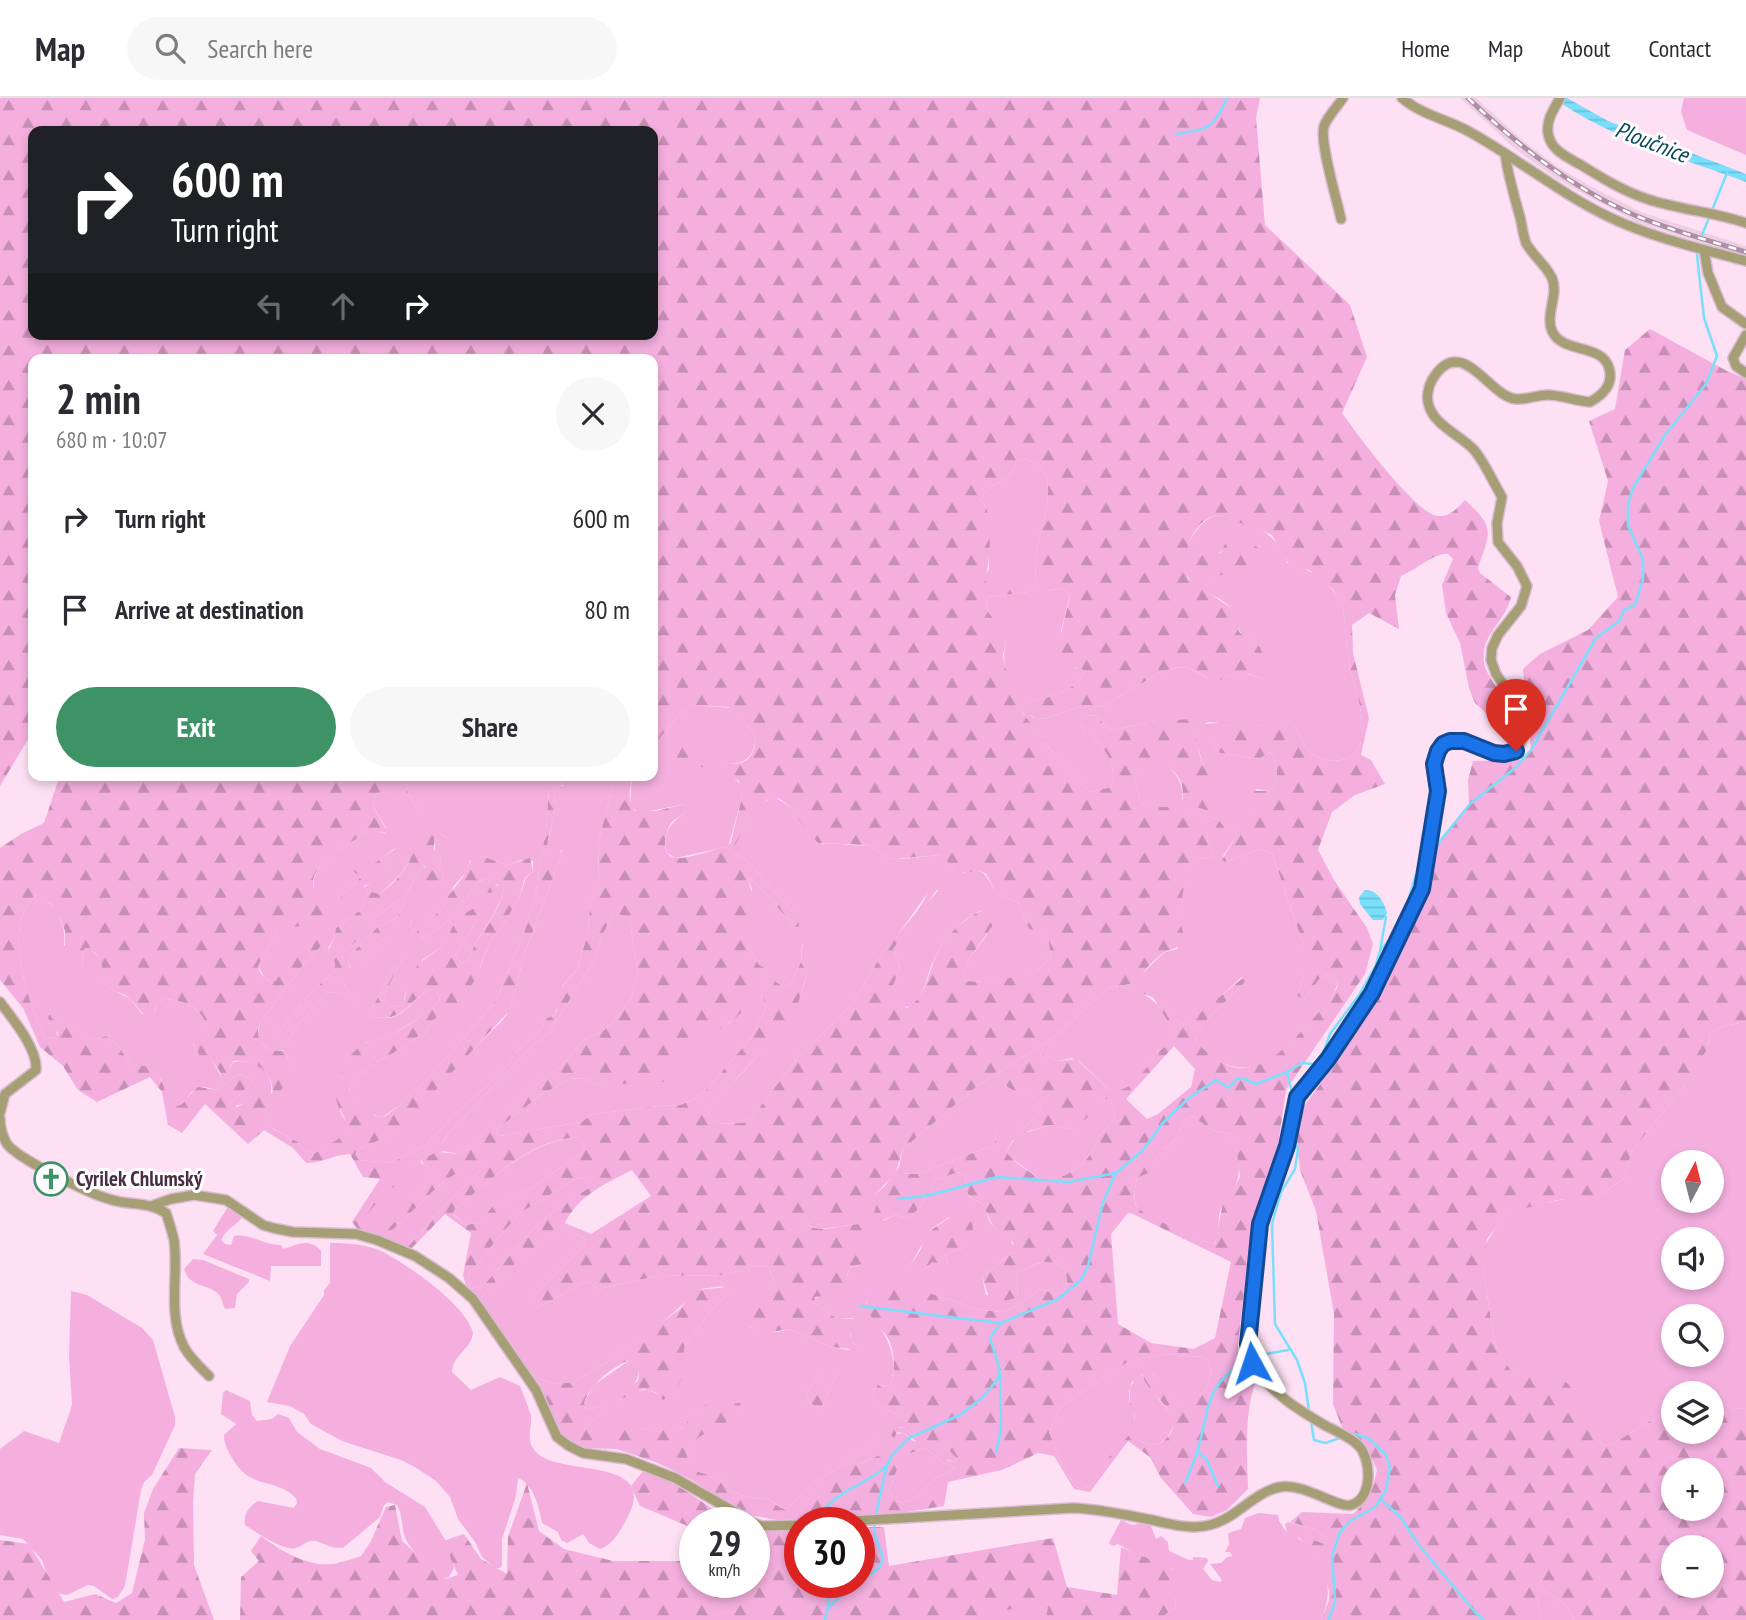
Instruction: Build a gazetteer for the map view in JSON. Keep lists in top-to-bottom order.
{
  "water": ["Ploučnice"],
  "places": {
    "church": ["Cyrilek Chlumský"]
  },
  "north": "top",
  "page": {
    "header": "Map",
    "search": "Search here",
    "nav": [
      "Home",
      "Map",
      "About",
      "Contact"
    ],
    "turn": ["600 m", "Turn right"],
    "heading": ["2 min", "680 m · 10:07"],
    "list": [
      {
        "name": "Turn right",
        "value": "600 m"
      },
      {
        "name": "Arrive at destination",
        "value": "80 m"
      }
    ],
    "buttons": ["Exit", "Share"],
    "map_buttons": ["+", "−"],
    "speed": "29 km/h",
    "limit": "30"
  }
}
